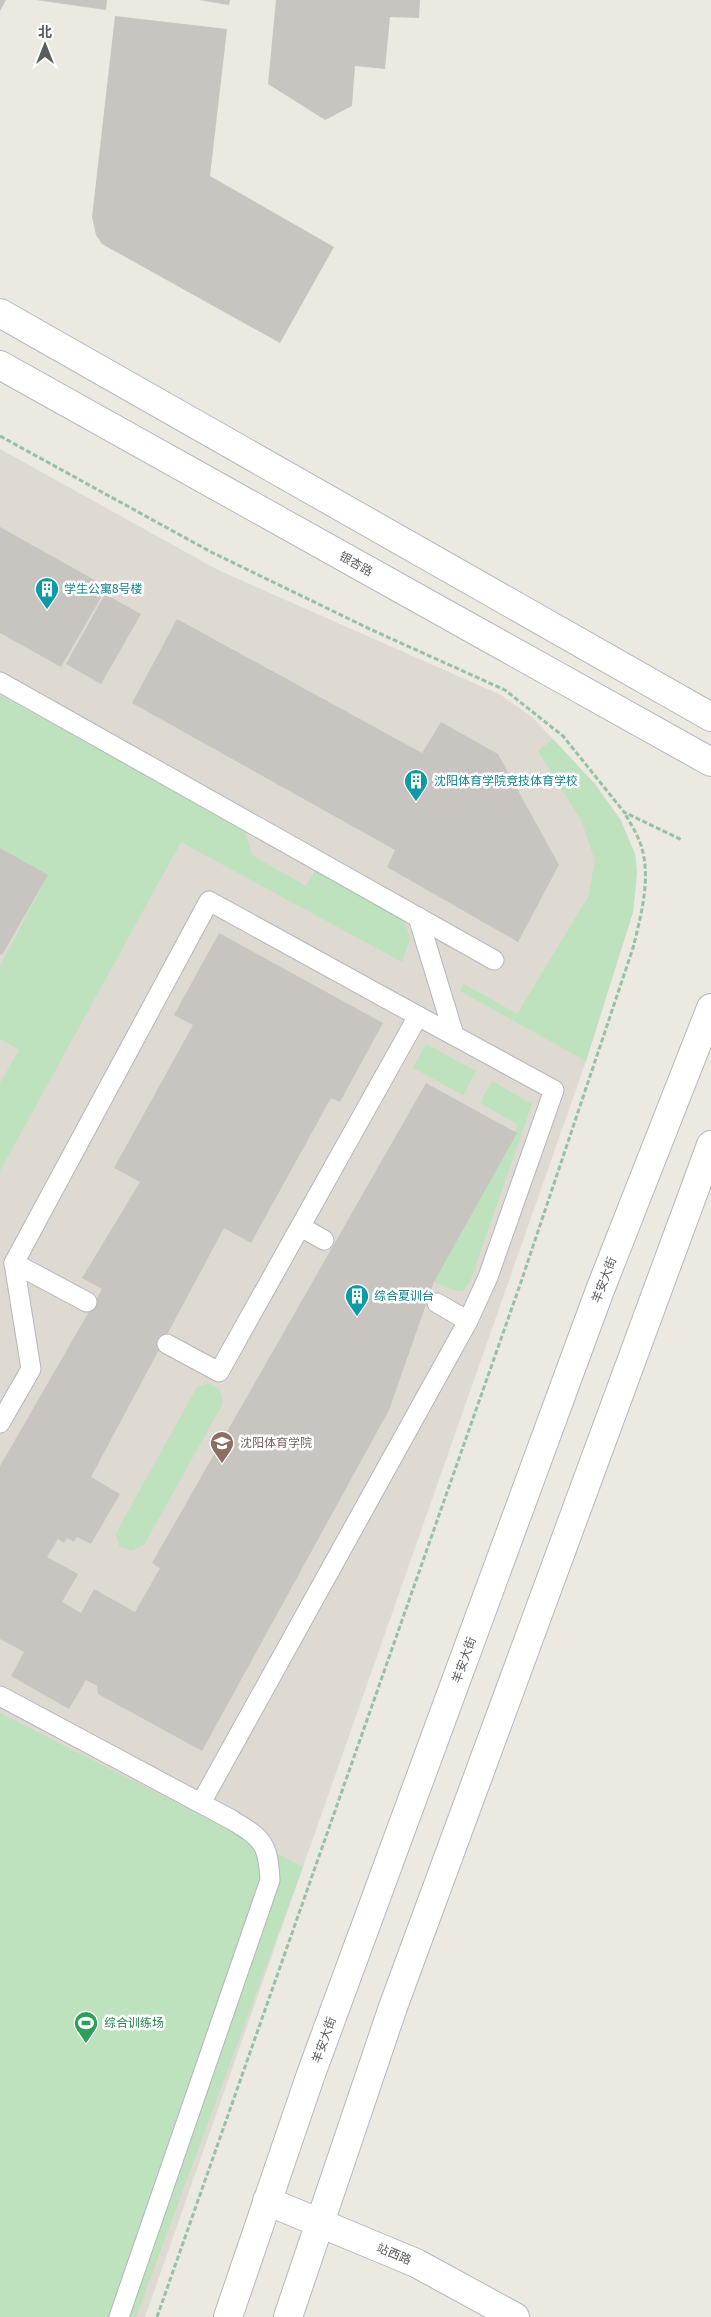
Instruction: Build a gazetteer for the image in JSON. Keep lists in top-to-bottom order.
{
  "streets": {
    "street": ["银杏路", "羊安大街", "站西路"]
  },
  "crossings": [
    ["羊安大街", "站西路"]
  ],
  "places": {
    "building": ["学生公寓8号楼", "沈阳体育学院竞技体育学校", "综合夏训台"],
    "school or university": ["沈阳体育学院"],
    "sports": ["综合训练场"]
  },
  "north": "top"
}
